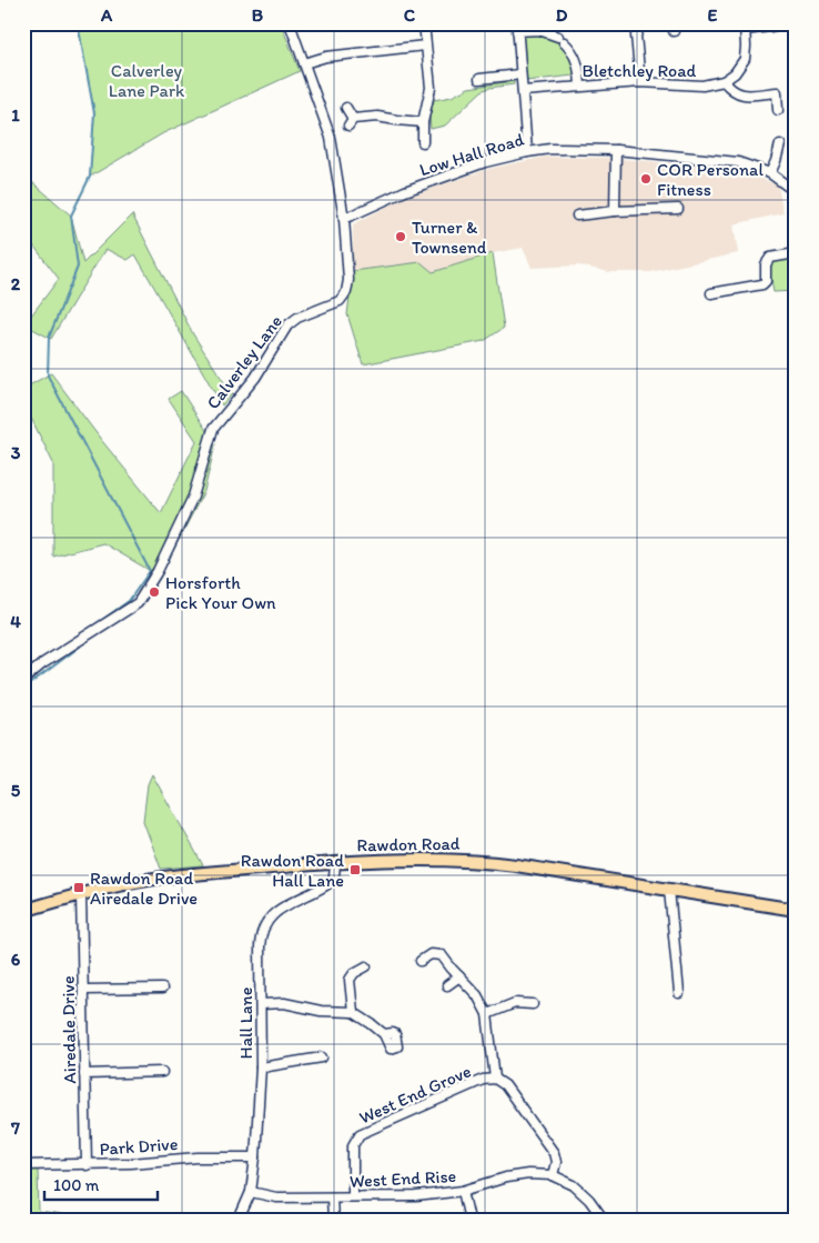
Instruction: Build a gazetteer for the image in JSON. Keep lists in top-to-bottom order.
{
  "streets": {
    "main road": ["Rawdon Road"],
    "street": [
      "Bletchley Road",
      "Low Hall Road",
      "Calverley Lane",
      "Hall Lane",
      "Airedale Drive",
      "West End Grove",
      "Park Drive",
      "West End Rise"
    ]
  },
  "crossings": [
    ["Low Hall Road", "Calverley Lane"],
    ["Rawdon Road", "Hall Lane"],
    ["Rawdon Road", "Airedale Drive"],
    ["Hall Lane", "Park Drive"],
    ["Hall Lane", "West End Rise"],
    ["Airedale Drive", "Park Drive"],
    ["West End Grove", "West End Rise"]
  ],
  "parks": ["Calverley Lane Park"],
  "places": {
    "other": ["COR Personal Fitness", "Turner & Townsend", "Horsforth Pick Your Own"],
    "transit": ["Rawdon Road Hall Lane", "Rawdon Road Airedale Drive"]
  },
  "scale_bar": "100 m",
  "grid": {
    "columns": [
      "A",
      "B",
      "C",
      "D",
      "E"
    ],
    "rows": [
      "1",
      "2",
      "3",
      "4",
      "5",
      "6",
      "7"
    ]
  }
}
